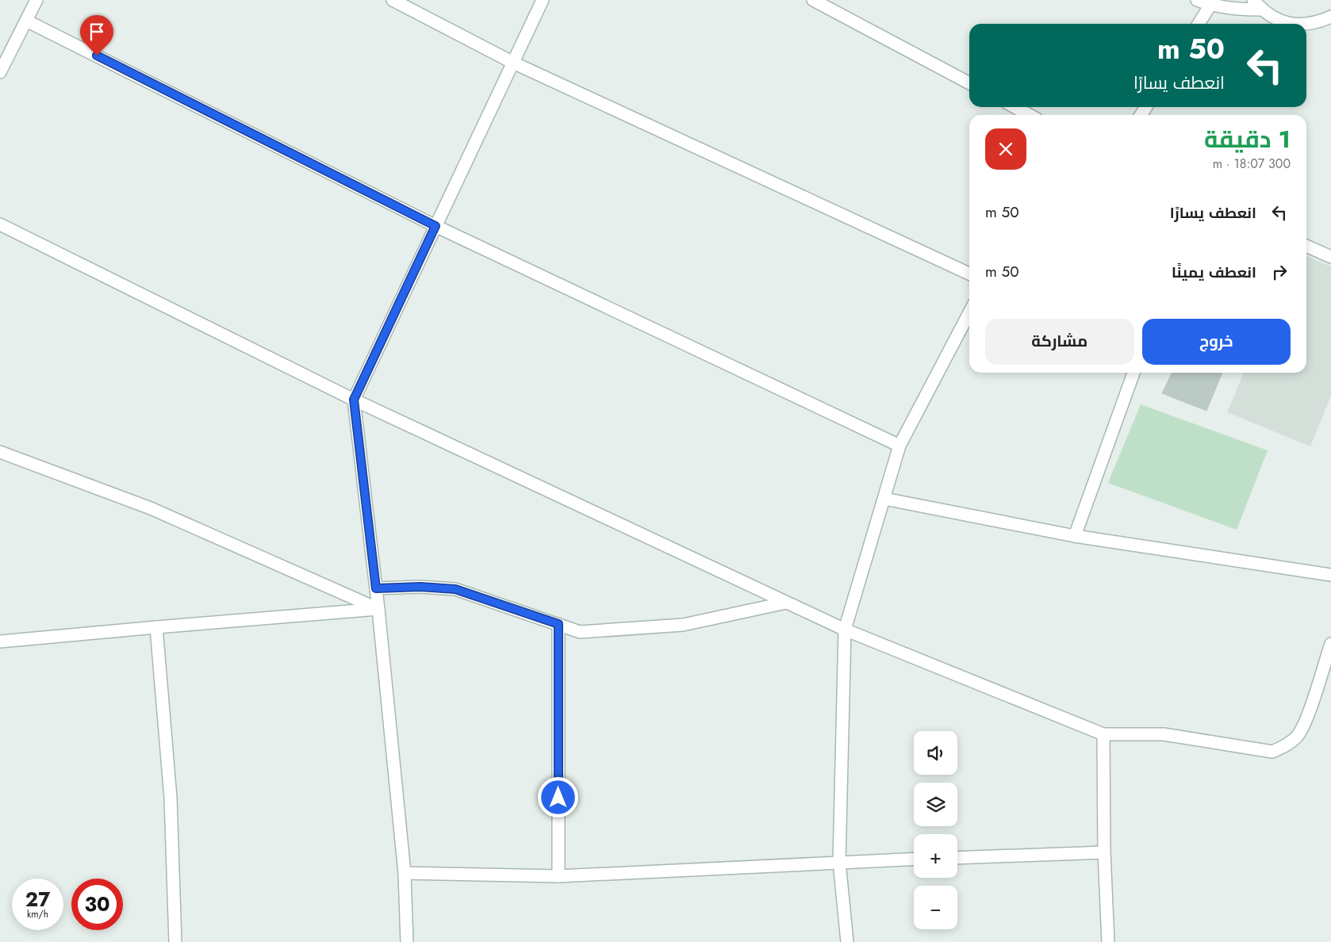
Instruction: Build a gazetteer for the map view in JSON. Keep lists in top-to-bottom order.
{
  "page": {
    "turn": ["50 m", "انعطف يسارًا"],
    "heading": ["1 دقيقة", "300 m · 18:07"],
    "list": [
      {
        "name": "انعطف يسارًا",
        "value": "50 m"
      },
      {
        "name": "انعطف يمينًا",
        "value": "50 m"
      }
    ],
    "buttons": ["خروج", "مشاركة"],
    "map_buttons": ["+", "−"],
    "speed": "27 km/h",
    "limit": "30"
  }
}
